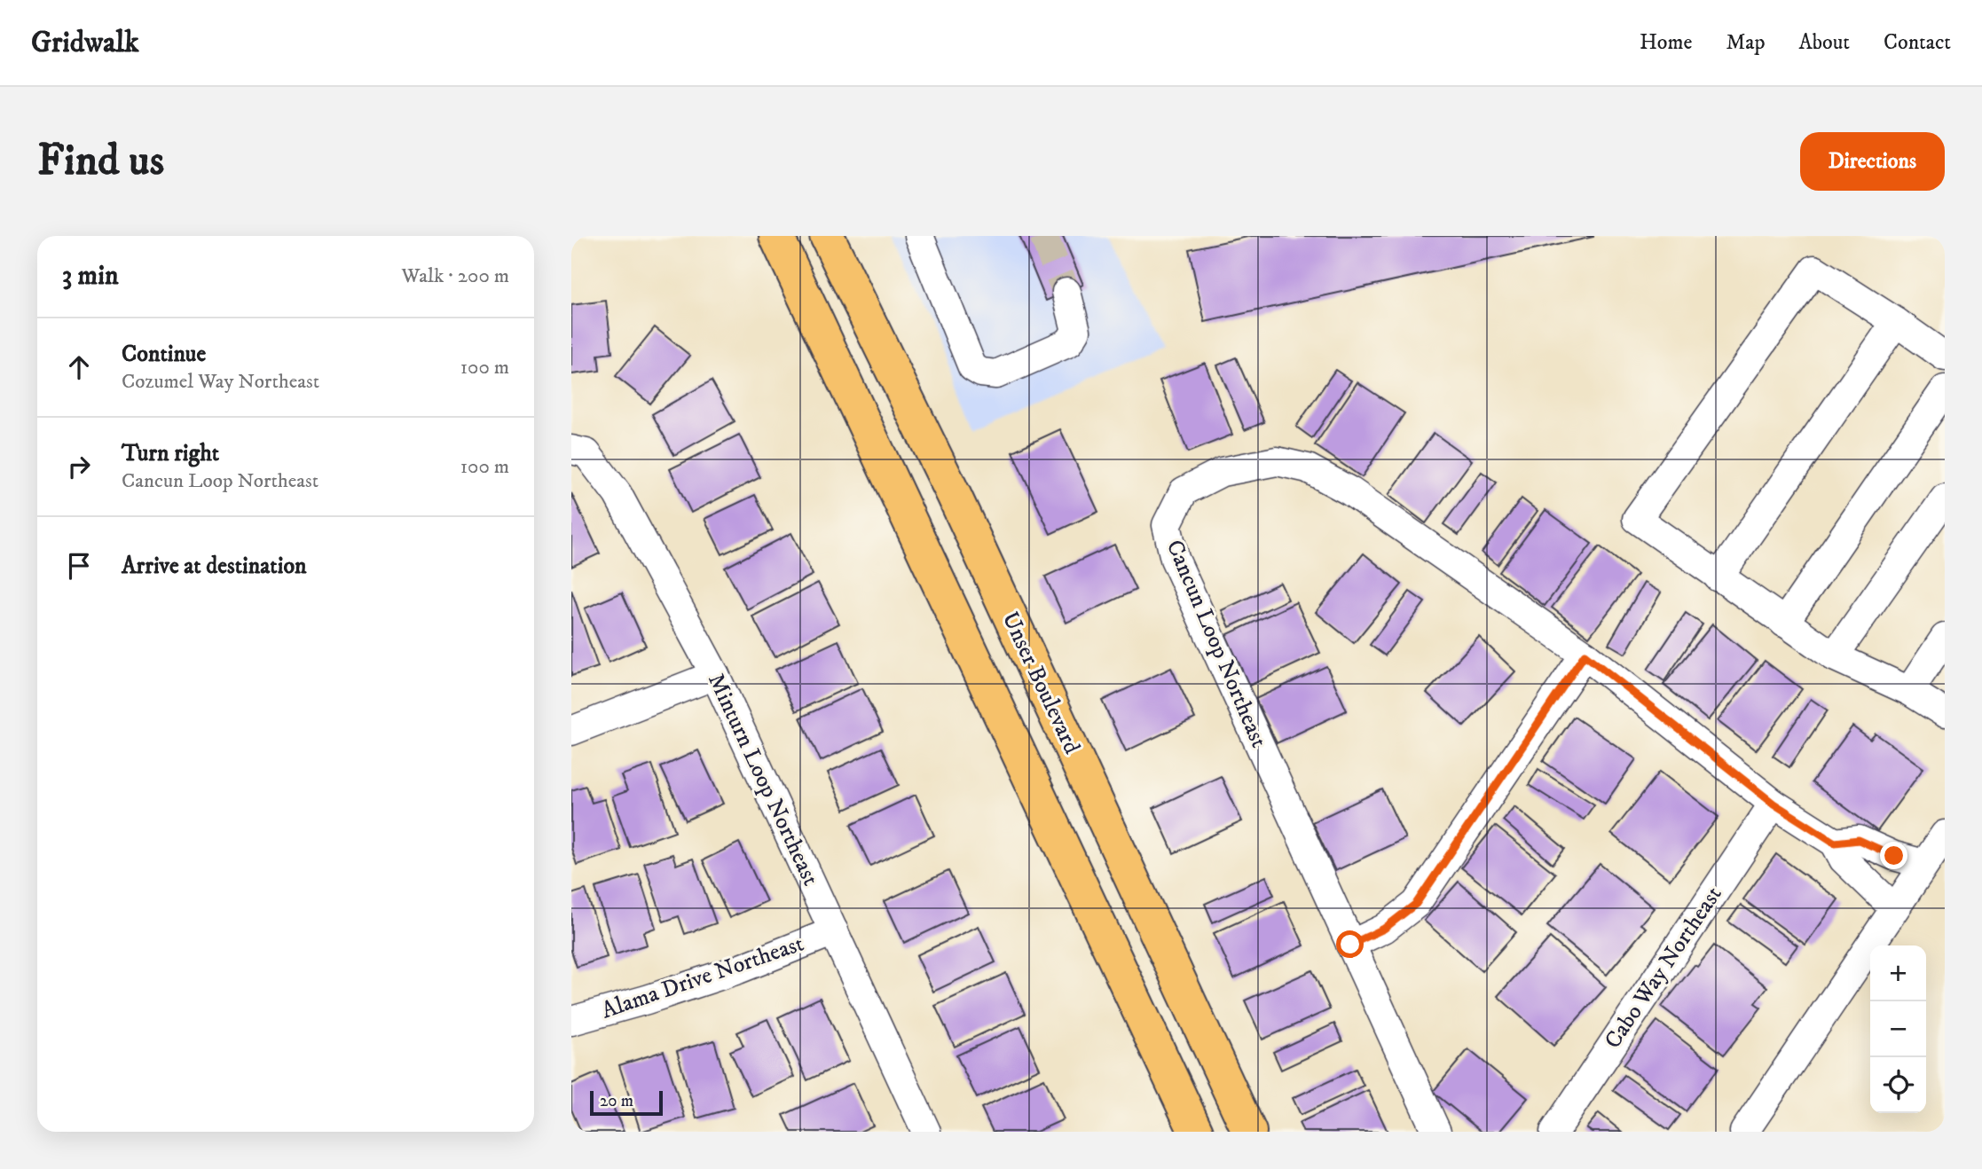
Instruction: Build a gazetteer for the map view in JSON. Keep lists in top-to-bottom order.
{
  "streets": {
    "main road": ["Unser Boulevard"],
    "street": [
      "Cancun Loop Northeast",
      "Minturn Loop Northeast",
      "Cabo Way Northeast",
      "Alama Drive Northeast"
    ]
  },
  "crossings": [
    ["Cancun Loop Northeast", "Cabo Way Northeast"],
    ["Minturn Loop Northeast", "Alama Drive Northeast"]
  ],
  "scale_bar": "20 m",
  "page": {
    "header": "Gridwalk",
    "nav": [
      "Home",
      "Map",
      "About",
      "Contact"
    ],
    "buttons": "Directions",
    "title": "Find us",
    "heading": ["3 min", "Walk · 200 m"],
    "list": [
      ["Continue", "Cozumel Way Northeast", "100 m"],
      ["Turn right", "Cancun Loop Northeast", "100 m"],
      "Arrive at destination"
    ],
    "map_buttons": ["+", "−"],
    "scale": "20 m"
  }
}
